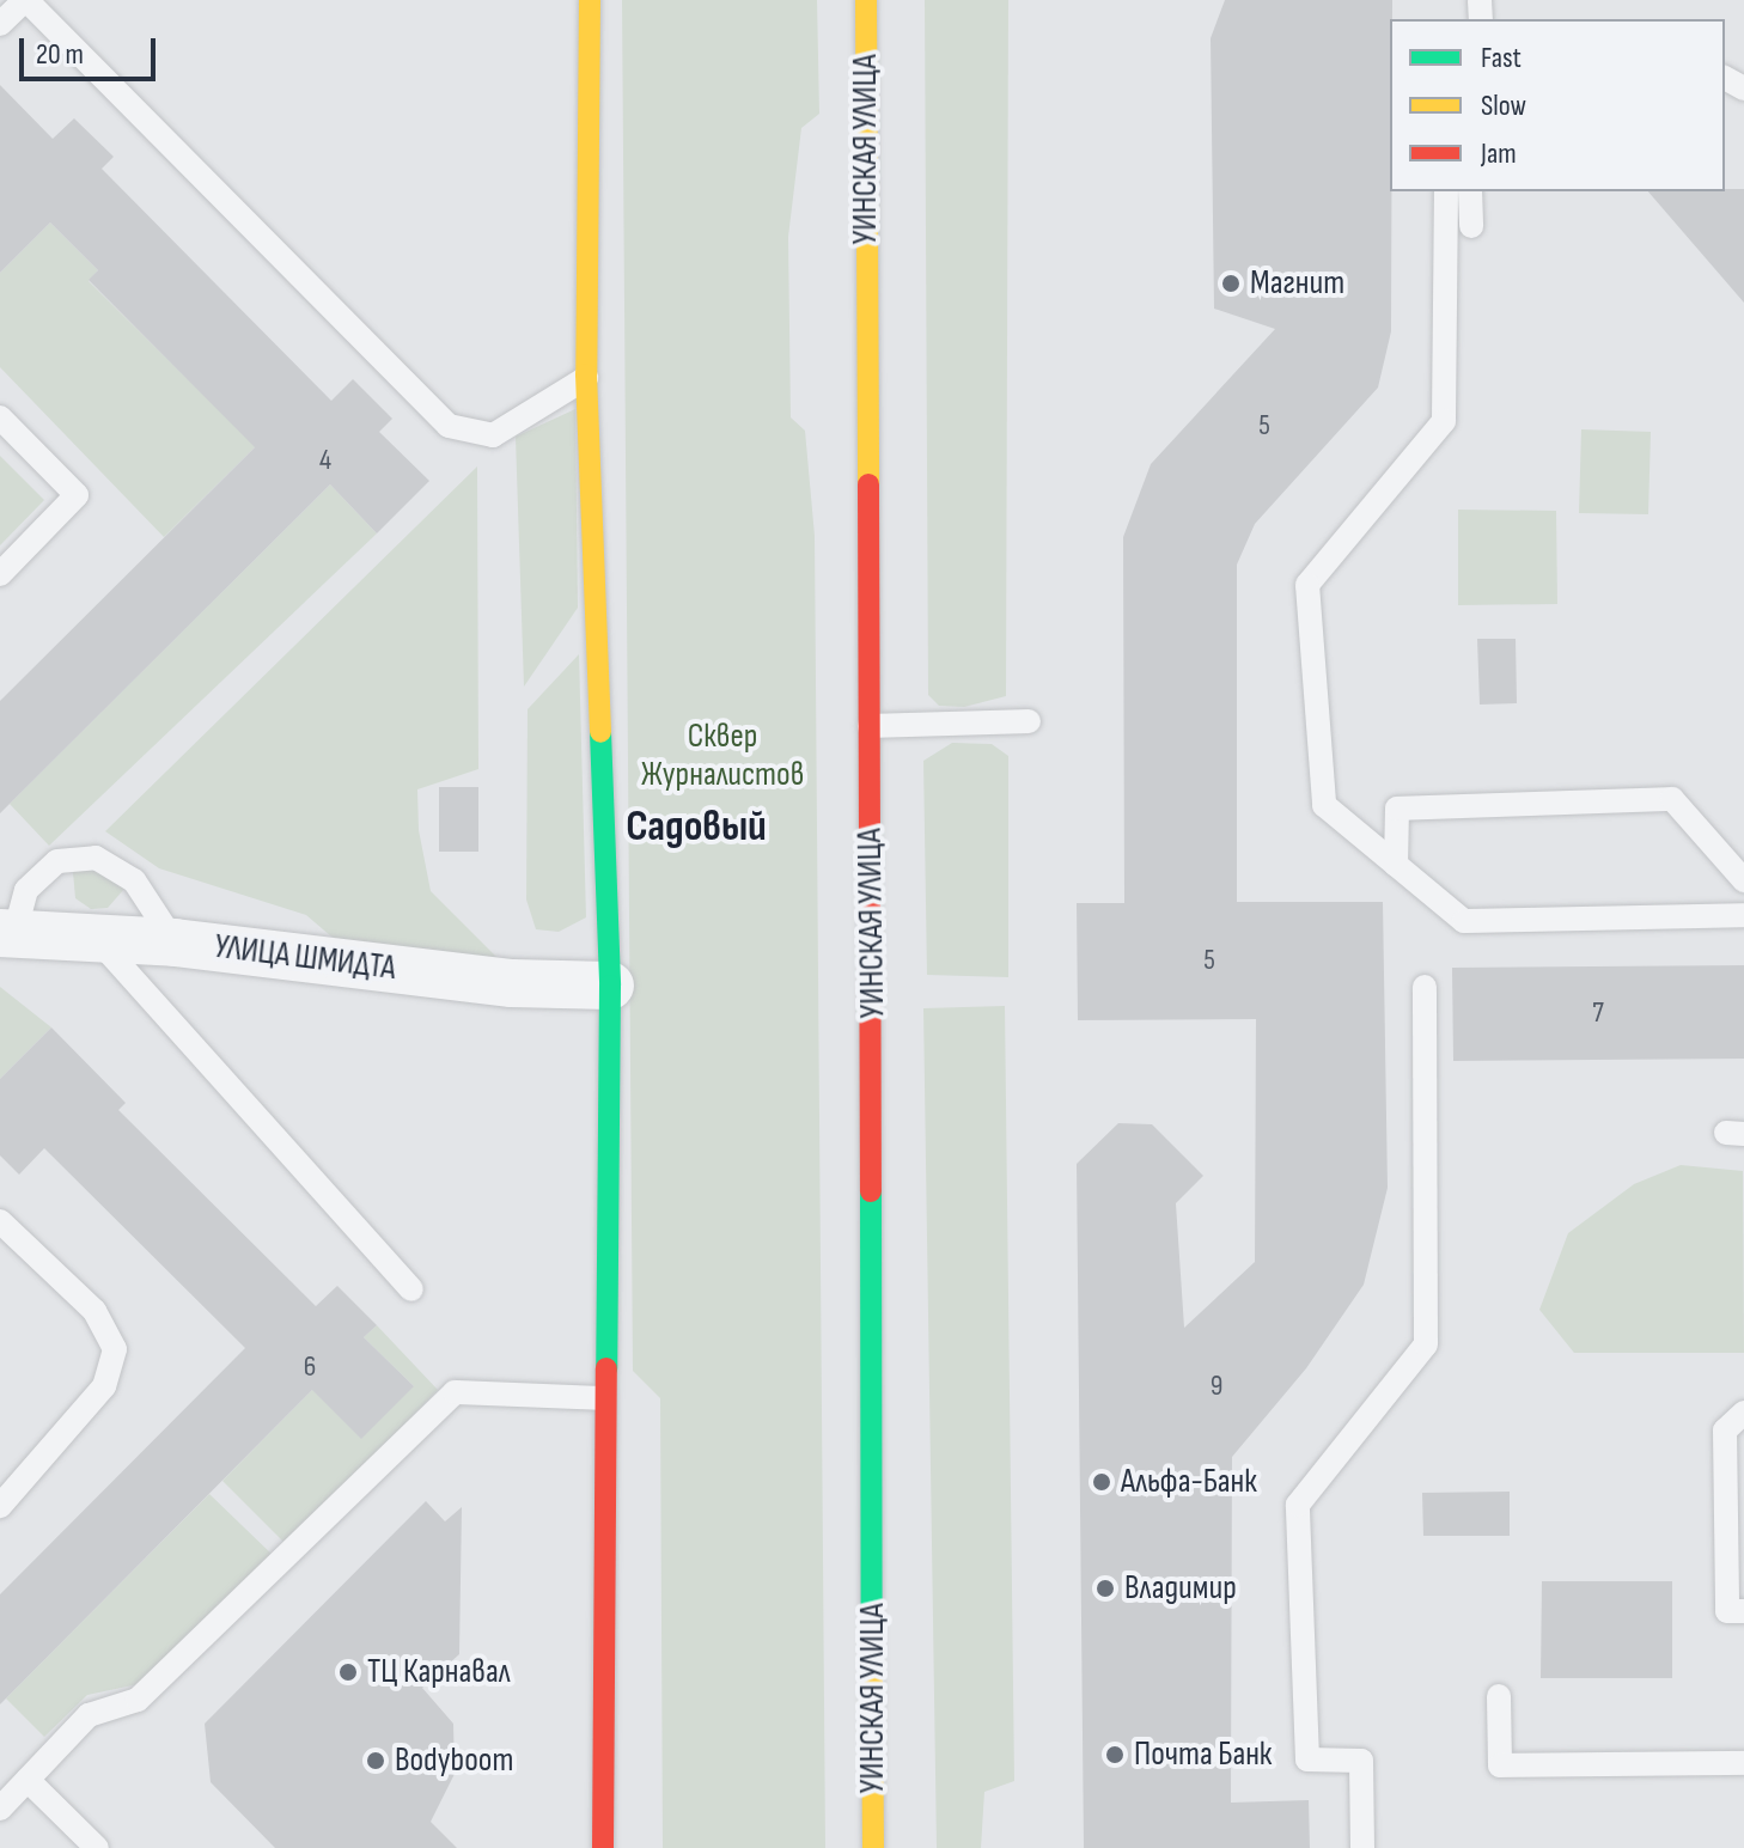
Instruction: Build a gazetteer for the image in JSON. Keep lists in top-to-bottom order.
{
  "streets": {
    "street": ["УИНСКАЯ УЛИЦА", "УЛИЦА ШМИДТА"]
  },
  "districts": ["Садовый"],
  "parks": ["Сквер Журналистов"],
  "places": [
    "Магнит",
    "Альфа-Банк",
    "Владимир",
    "ТЦ Карнавал",
    "Почта Банк",
    "Bodyboom"
  ],
  "house_numbers": [
    "5",
    "4",
    "5",
    "7",
    "6",
    "9"
  ],
  "legend": ["Fast", "Slow", "Jam"],
  "scale_bar": "20 m"
}
